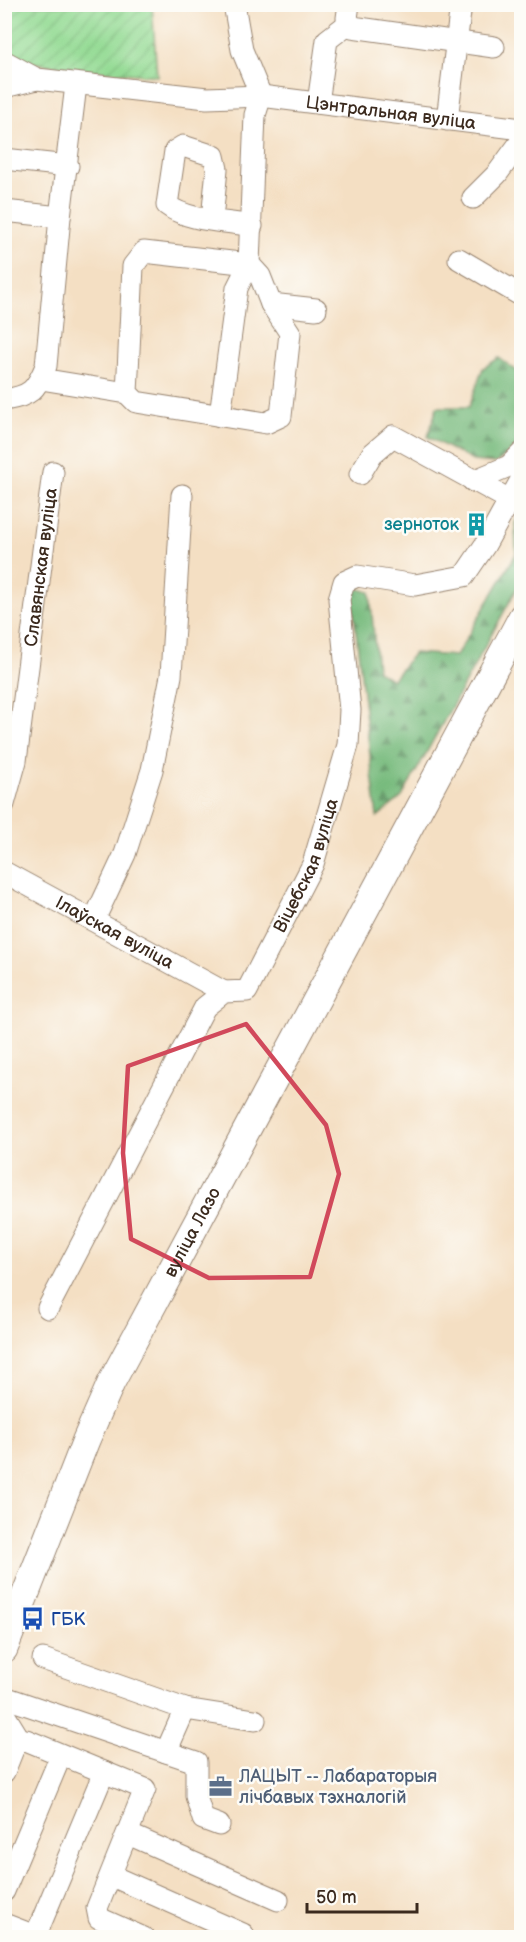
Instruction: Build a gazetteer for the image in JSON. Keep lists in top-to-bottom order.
{
  "streets": {
    "main road": ["вуліца Лазо"],
    "street": [
      "Цэнтральная вуліца",
      "Славянская вуліца",
      "Віцебская вуліца",
      "Ілаўская вуліца"
    ]
  },
  "crossings": [
    ["Віцебская вуліца", "Ілаўская вуліца"]
  ],
  "places": {
    "building": ["зерноток"],
    "bus stop": ["ГБК"],
    "office": ["ЛАЦЫТ -- Лабараторыя лічбавых тэхналогій"]
  },
  "scale_bar": "50 m"
}
